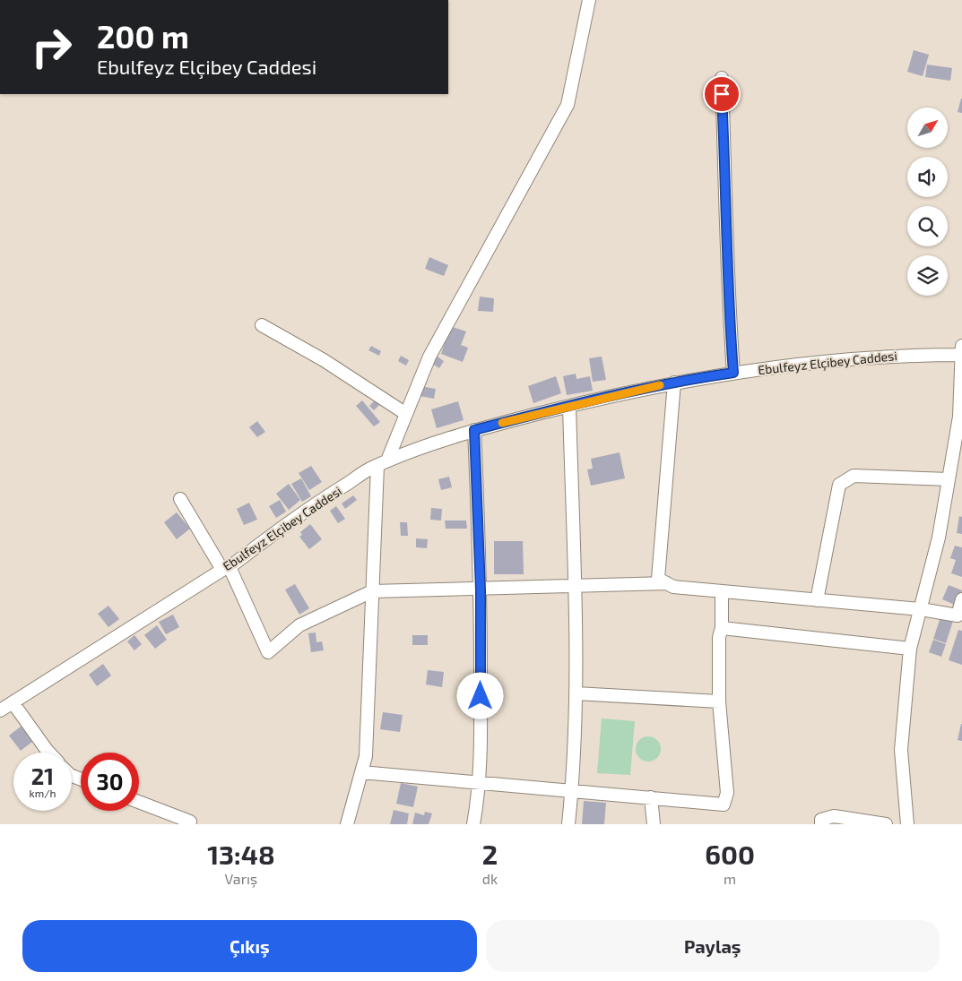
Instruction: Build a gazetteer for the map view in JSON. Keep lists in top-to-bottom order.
{
  "streets": {
    "street": ["Ebulfeyz Elçibey Caddesi"]
  },
  "north": "top right",
  "page": {
    "turn": ["200 m", "Ebulfeyz Elçibey Caddesi"],
    "speed": "21 km/h",
    "limit": "30",
    "eta": [
      "13:48",
      "Varış",
      "2",
      "dk",
      "600",
      "m"
    ],
    "buttons": ["Çıkış", "Paylaş"]
  }
}
